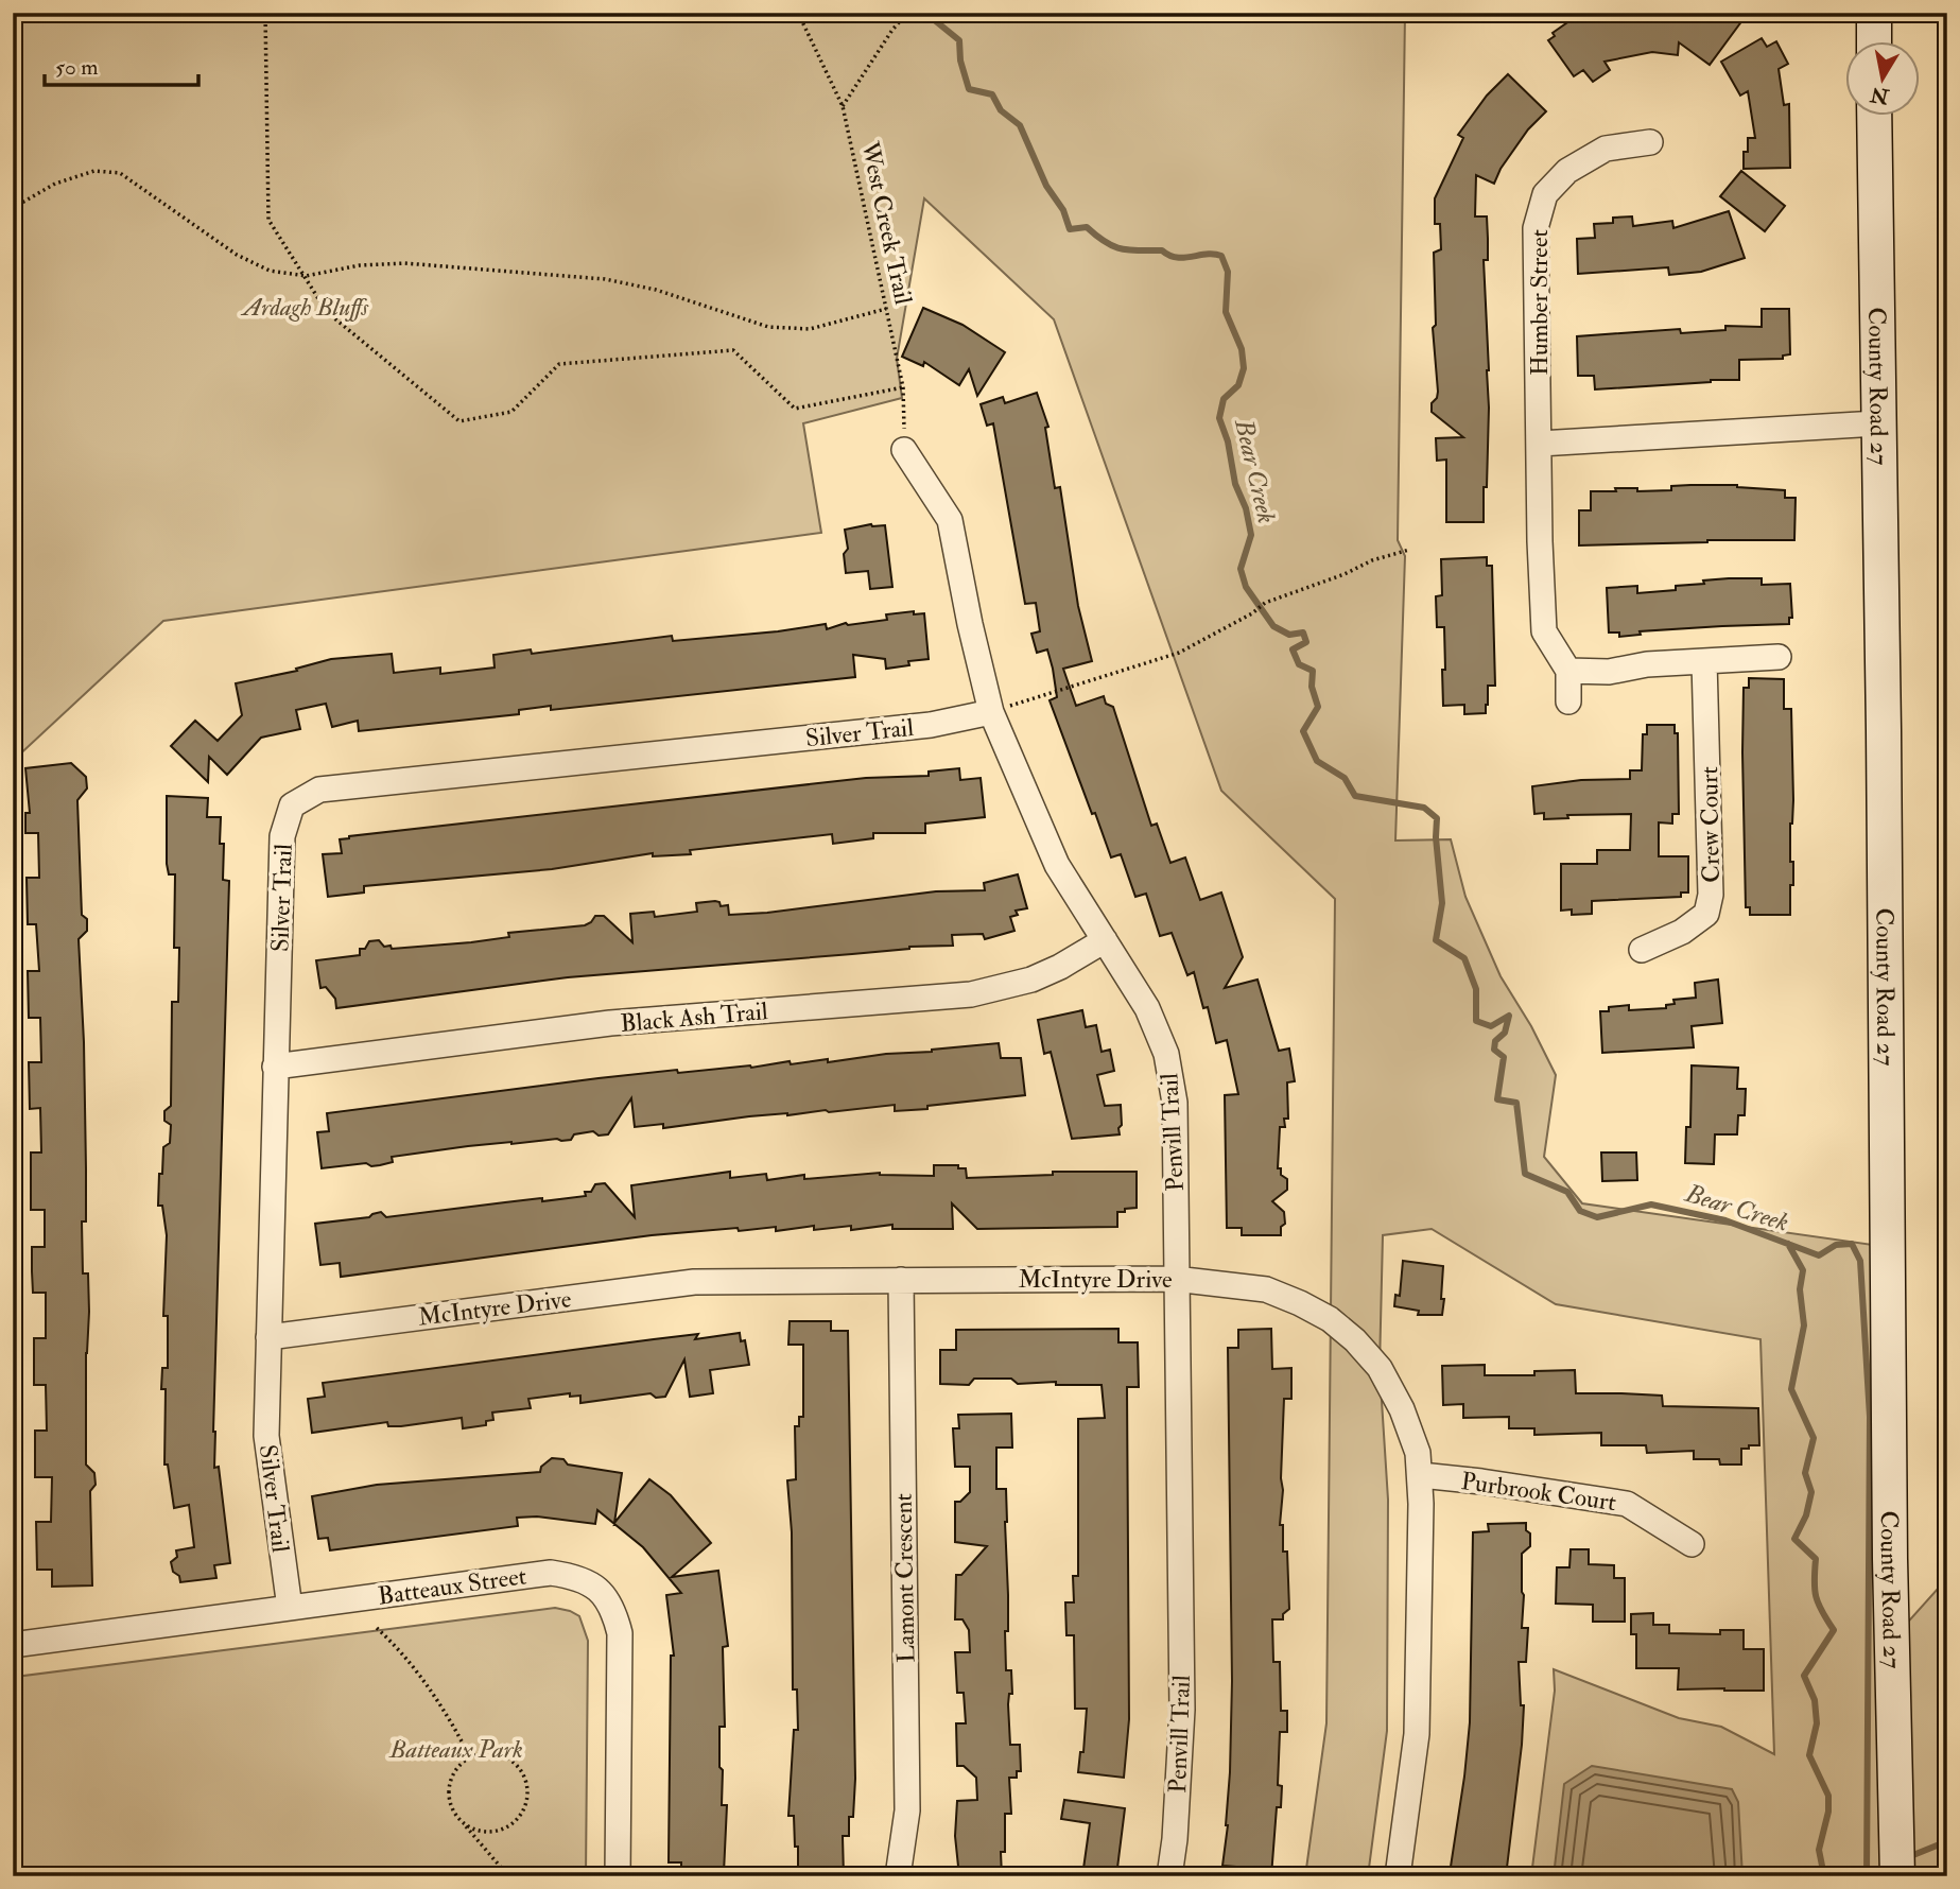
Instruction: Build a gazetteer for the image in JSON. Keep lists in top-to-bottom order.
{
  "streets": {
    "main road": ["County Road 27"],
    "street": [
      "Humber Street",
      "Silver Trail",
      "Crew Court",
      "Black Ash Trail",
      "Penvill Trail",
      "McIntyre Drive",
      "Purbrook Court",
      "Lamont Crescent",
      "Batteaux Street"
    ],
    "path": ["West Creek Trail"]
  },
  "crossings": [
    ["West Creek Trail", "Penvill Trail"],
    ["Silver Trail", "Black Ash Trail"],
    ["Silver Trail", "Penvill Trail"],
    ["Silver Trail", "McIntyre Drive"],
    ["Silver Trail", "Batteaux Street"],
    ["Black Ash Trail", "Penvill Trail"],
    ["Penvill Trail", "McIntyre Drive"],
    ["McIntyre Drive", "Purbrook Court"],
    ["McIntyre Drive", "Lamont Crescent"]
  ],
  "water": ["Bear Creek"],
  "parks": ["Ardagh Bluffs", "Batteaux Park"],
  "scale_bar": "50 m",
  "north": "bottom"
}
